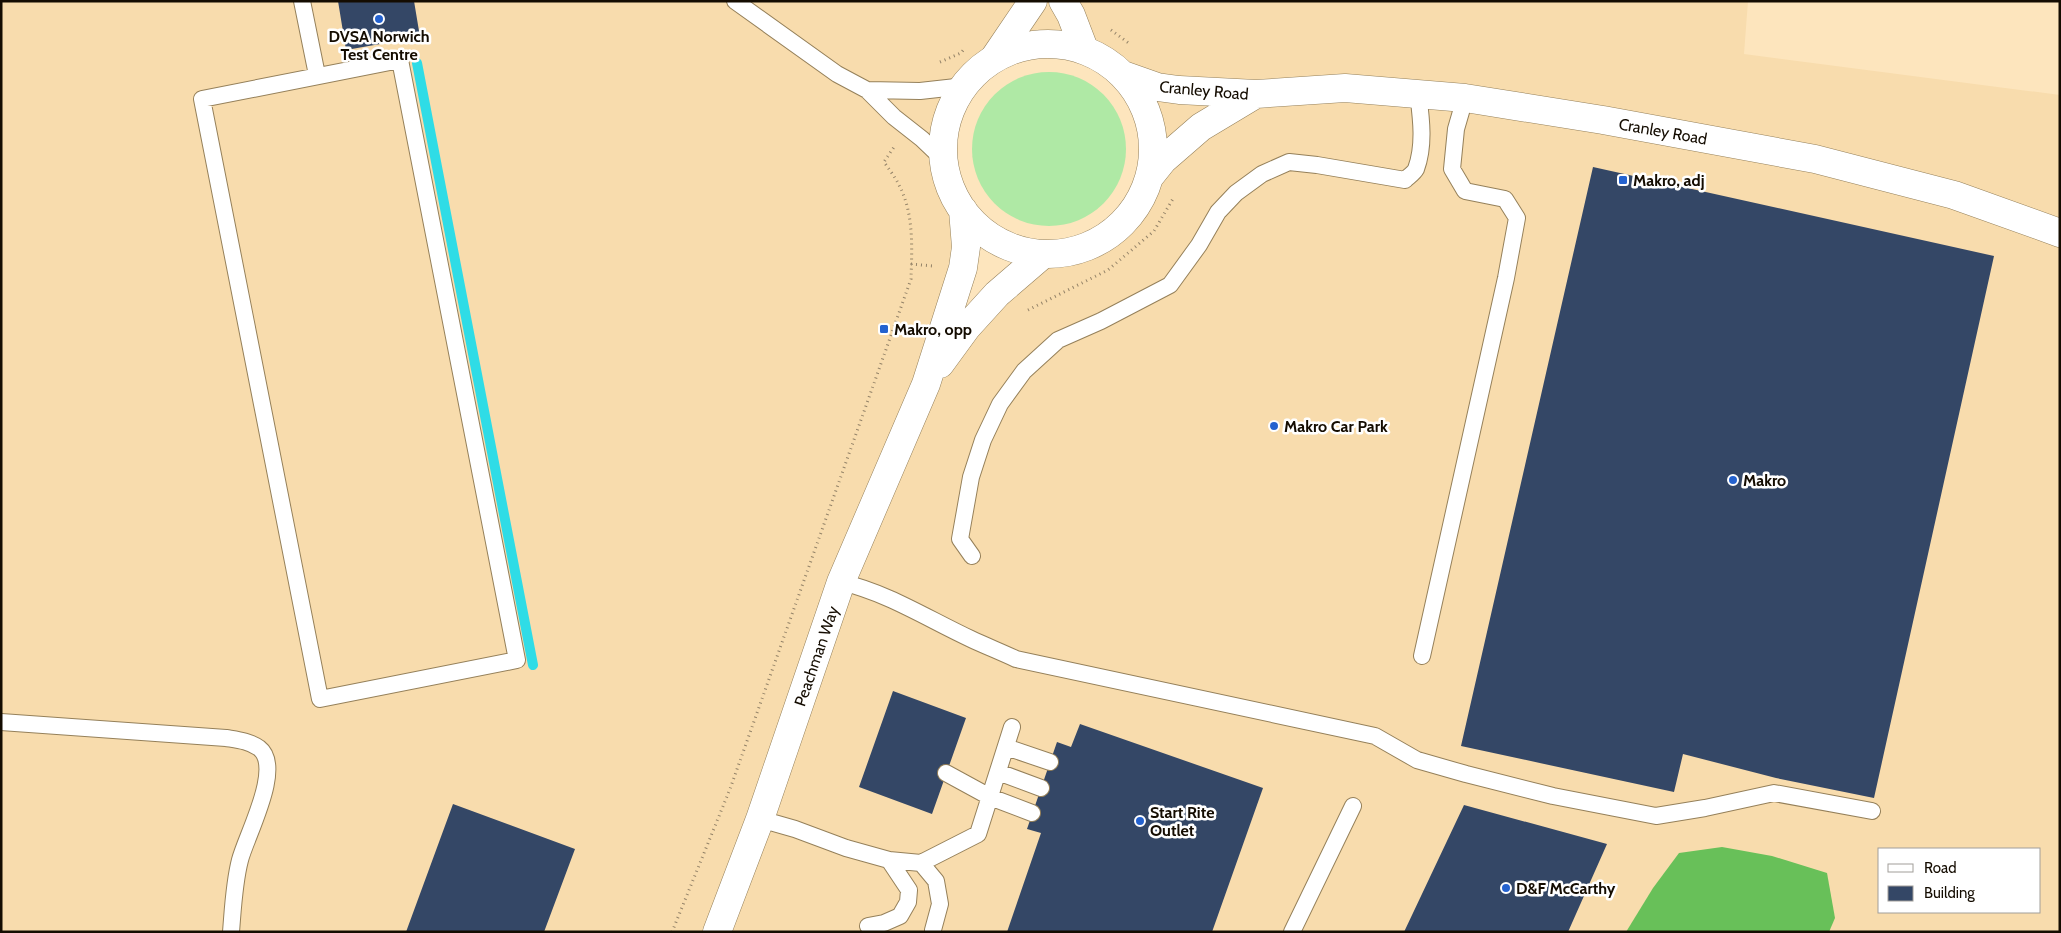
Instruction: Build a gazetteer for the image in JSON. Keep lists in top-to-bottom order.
{
  "streets": {
    "street": ["Cranley Road", "Peachman Way"]
  },
  "crossings": [
    ["Cranley Road", "Peachman Way"]
  ],
  "places": {
    "other": [
      "DVSA Norwich Test Centre",
      "Makro Car Park",
      "Makro",
      "Start Rite Outlet",
      "D&F McCarthy"
    ],
    "transit": ["Makro, adj", "Makro, opp"]
  },
  "legend": ["Road", "Building"]
}
